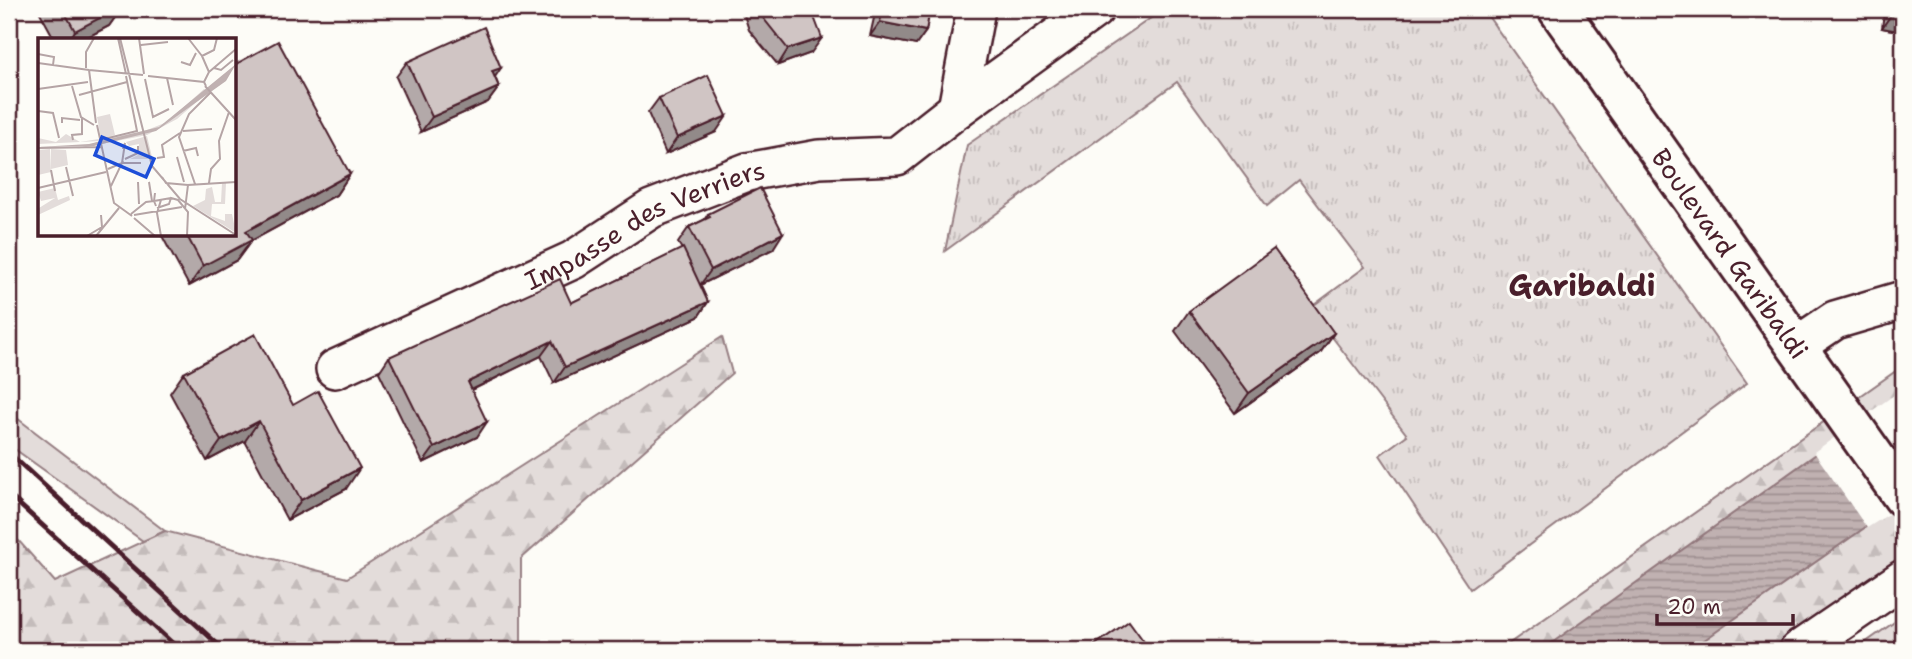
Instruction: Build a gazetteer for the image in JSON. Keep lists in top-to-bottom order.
{
  "streets": {
    "main road": ["Boulevard Garibaldi"],
    "street": ["Impasse des Verriers"]
  },
  "districts": ["Garibaldi"],
  "scale_bar": "20 m"
}
